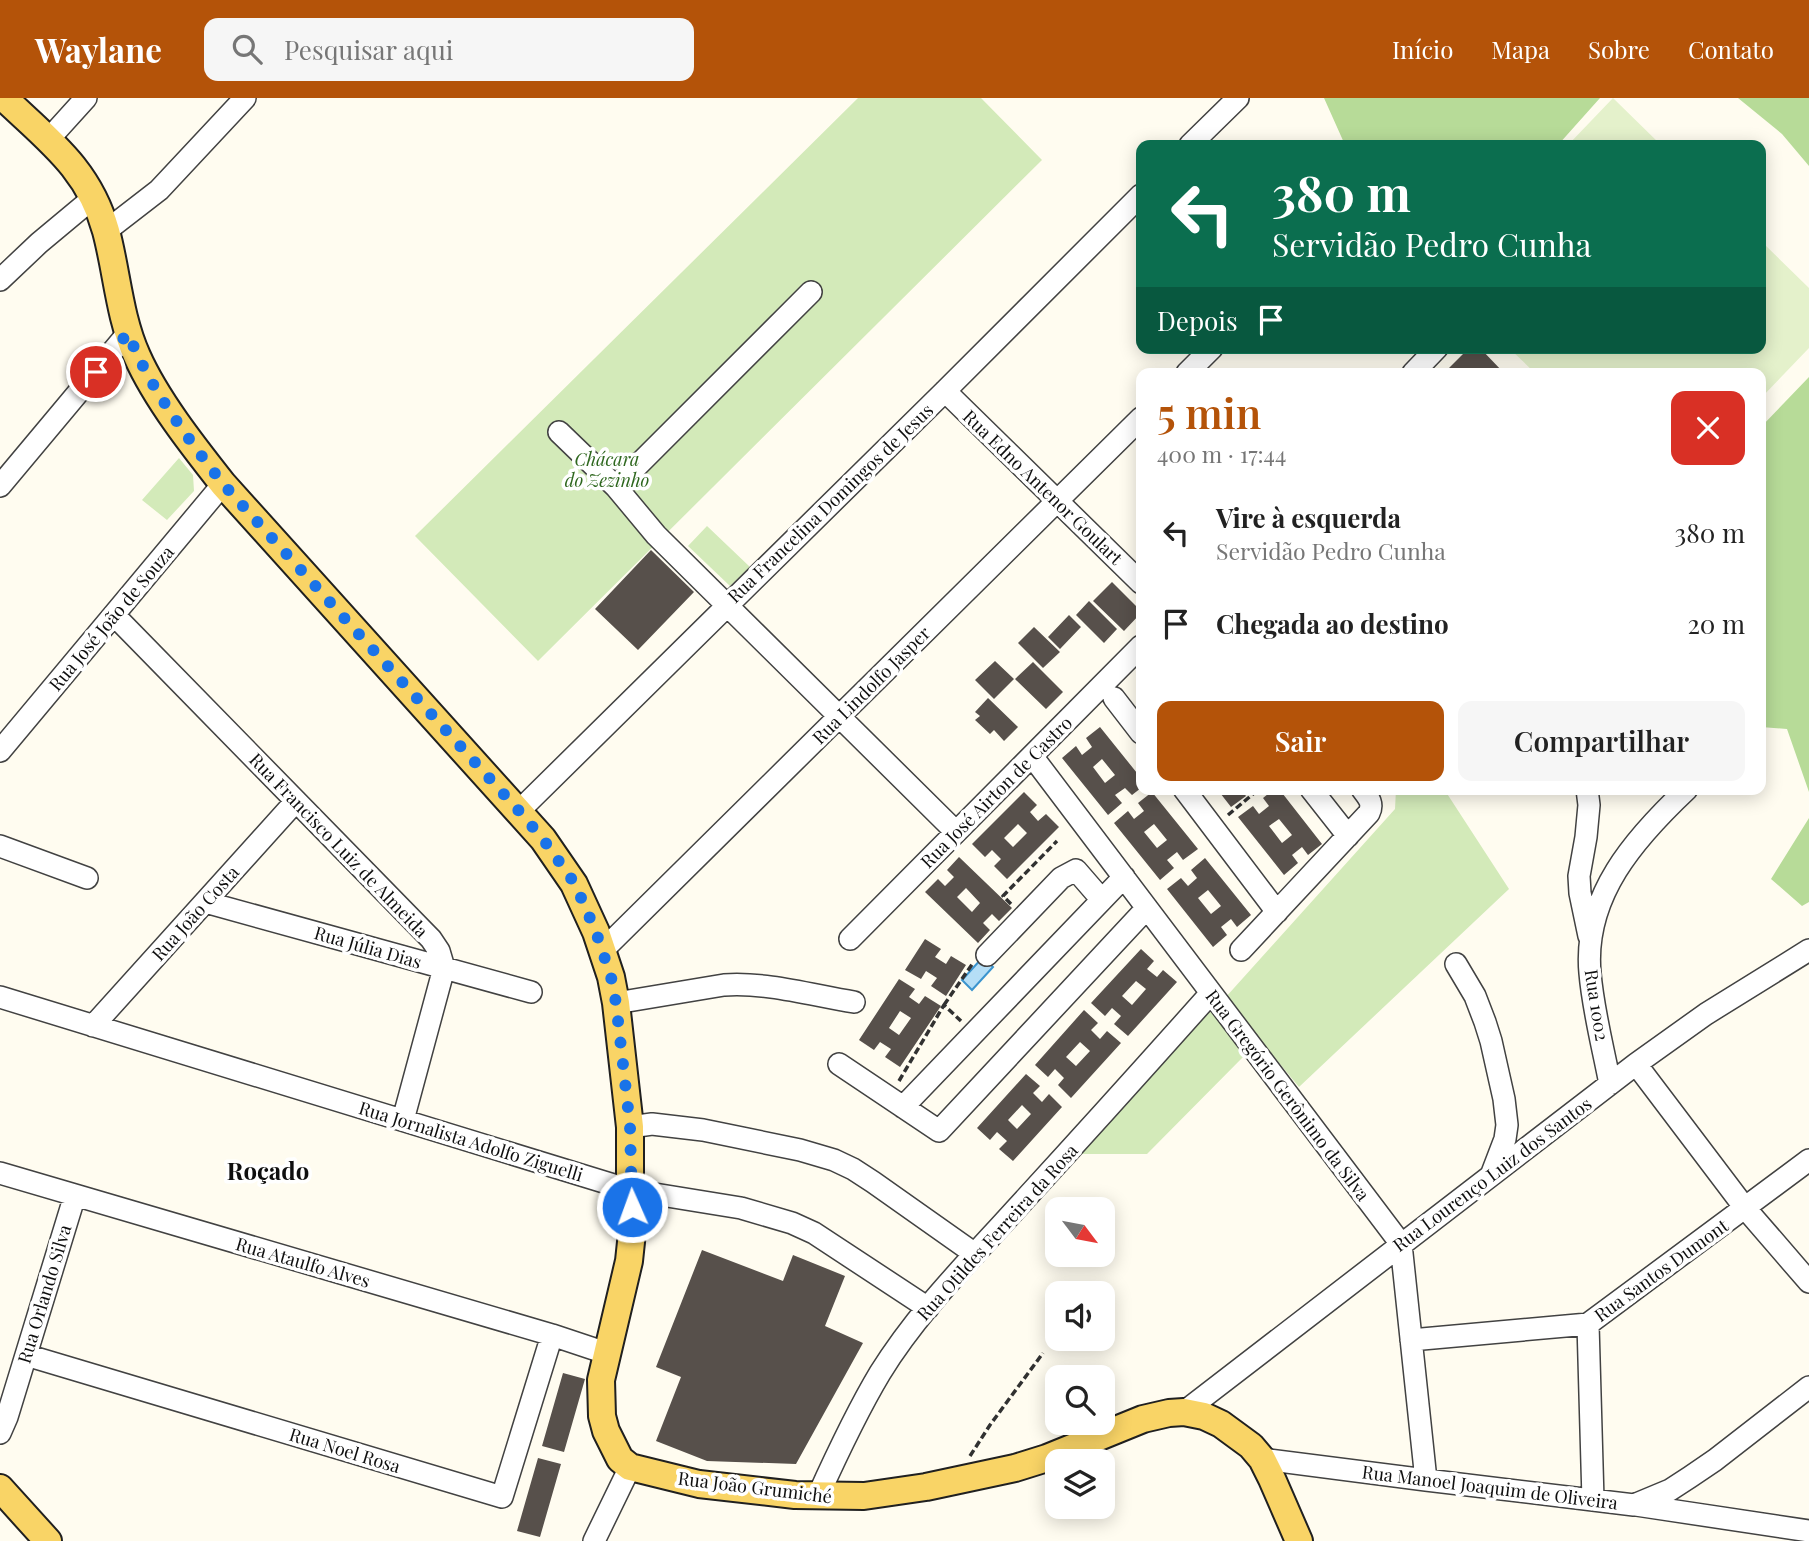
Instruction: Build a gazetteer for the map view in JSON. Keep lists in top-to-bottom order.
{
  "streets": {
    "main road": ["Rua João Grumiché"],
    "street": [
      "Rua Edno Antenor Goulart",
      "Rua Francelina Domingos de Jesus",
      "Rua José João de Souza",
      "Rua Lindolfo Jasper",
      "Rua José Airton de Castro",
      "Rua Francisco Luiz de Almeida",
      "Rua João Costa",
      "Rua Júlia Dias",
      "Rua 1002",
      "Rua Gregório Gerônimo da Silva",
      "Rua Jornalista Adolfo Ziguelli",
      "Rua Lourenço Luiz dos Santos",
      "Rua Otildes Ferreira da Rosa",
      "Rua Ataulfo Alves",
      "Rua Santos Dumont",
      "Rua Orlando Silva",
      "Rua Noel Rosa",
      "Rua Manoel Joaquim de Oliveira"
    ]
  },
  "crossings": [
    ["Rua Edno Antenor Goulart", "Rua Francelina Domingos de Jesus"],
    ["Rua Edno Antenor Goulart", "Rua Lindolfo Jasper"],
    ["Rua José João de Souza", "Rua Francisco Luiz de Almeida"],
    ["Rua José Airton de Castro", "Rua Gregório Gerônimo da Silva"],
    ["Rua Francisco Luiz de Almeida", "Rua João Costa"],
    ["Rua Francisco Luiz de Almeida", "Rua Júlia Dias"],
    ["Rua João Costa", "Rua Júlia Dias"],
    ["Rua João Costa", "Rua Jornalista Adolfo Ziguelli"],
    ["Rua 1002", "Rua Lourenço Luiz dos Santos"],
    ["Rua Gregório Gerônimo da Silva", "Rua Lourenço Luiz dos Santos"],
    ["Rua Gregório Gerônimo da Silva", "Rua Otildes Ferreira da Rosa"],
    ["Rua Jornalista Adolfo Ziguelli", "Rua Otildes Ferreira da Rosa"],
    ["Rua Lourenço Luiz dos Santos", "Rua João Grumiché"],
    ["Rua Otildes Ferreira da Rosa", "Rua João Grumiché"],
    ["Rua Ataulfo Alves", "Rua Orlando Silva"],
    ["Rua Ataulfo Alves", "Rua Noel Rosa"],
    ["Rua Orlando Silva", "Rua Noel Rosa"],
    ["Rua João Grumiché", "Rua Manoel Joaquim de Oliveira"]
  ],
  "districts": ["Roçado"],
  "parks": ["Chácara do Zezinho"],
  "north": "bottom right",
  "page": {
    "header": "Waylane",
    "search": "Pesquisar aqui",
    "nav": [
      "Início",
      "Mapa",
      "Sobre",
      "Contato"
    ],
    "turn": ["380 m", "Servidão Pedro Cunha"],
    "then": "Depois",
    "heading": ["5 min", "400 m · 17:44"],
    "list": [
      {
        "name": "Vire à esquerda",
        "note": "Servidão Pedro Cunha",
        "value": "380 m"
      },
      {
        "name": "Chegada ao destino",
        "value": "20 m"
      }
    ],
    "buttons": ["Sair", "Compartilhar"]
  }
}
